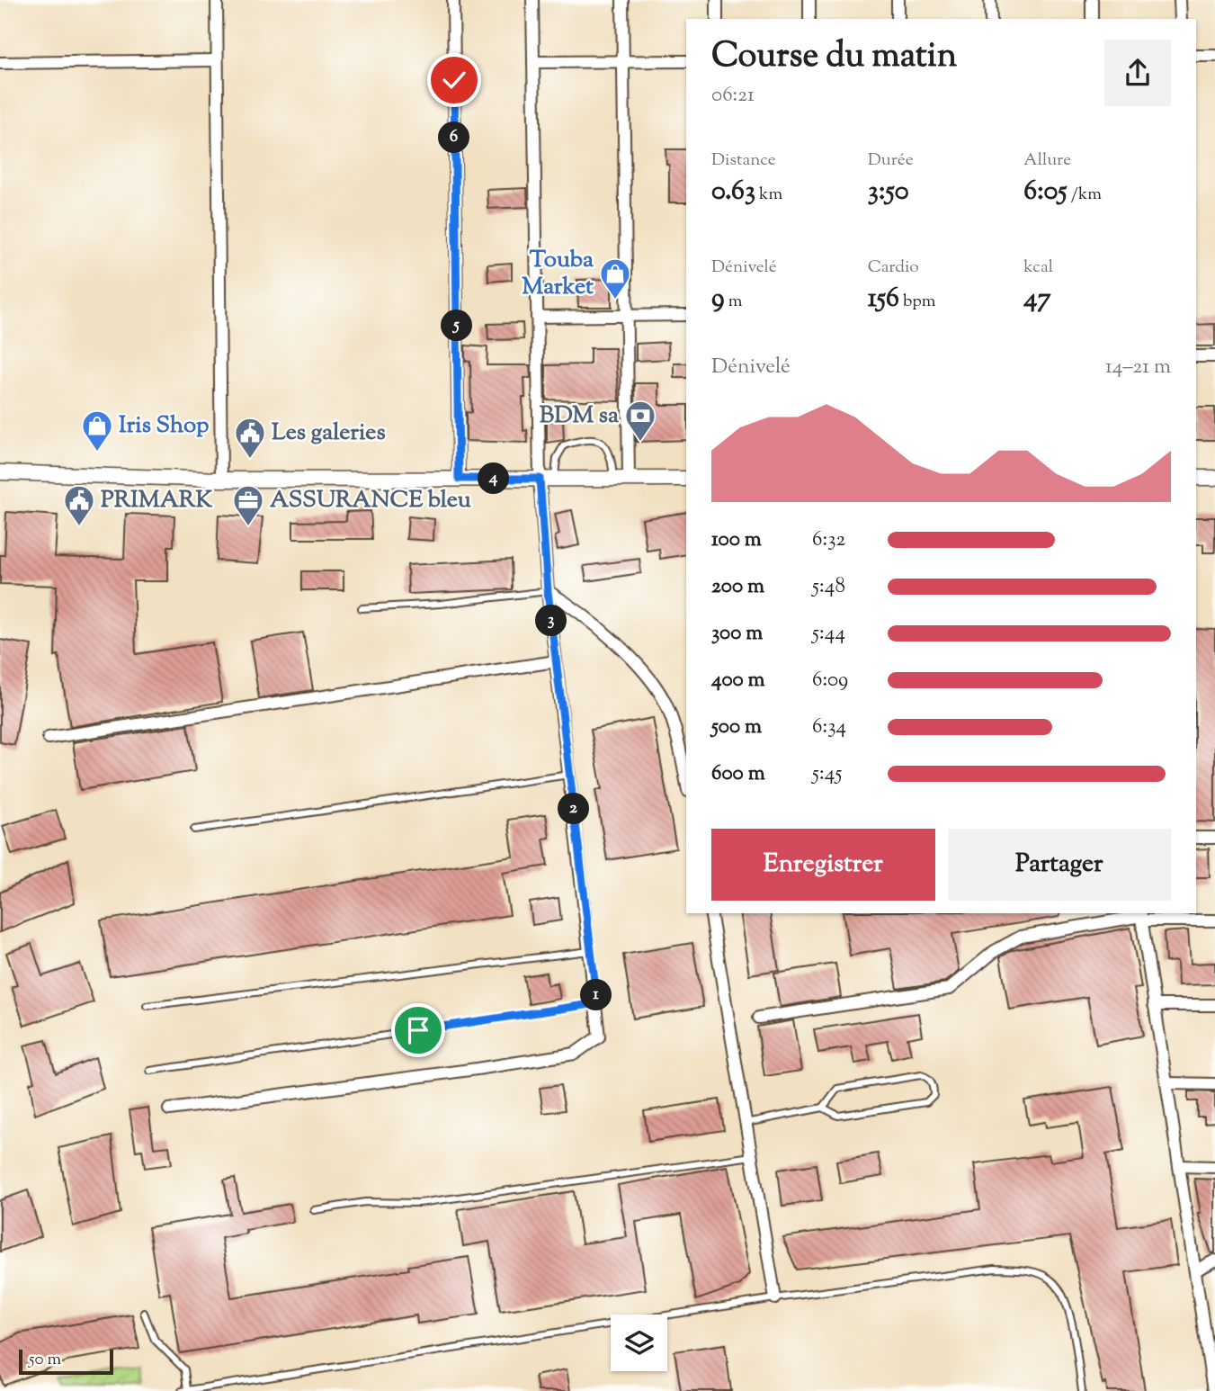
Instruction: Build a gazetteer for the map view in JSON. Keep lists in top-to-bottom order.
{
  "places": {
    "shop": ["Touba Market", "Iris Shop"],
    "bank": ["BDM sa"],
    "public building": ["Les galeries", "PRIMARK"],
    "office": ["ASSURANCE bleu"]
  },
  "scale_bar": "50 m",
  "page": {
    "heading": ["Course du matin", "06:21"],
    "pins": [
      "6",
      "5",
      "4",
      "3",
      "2",
      "1"
    ],
    "stats": [
      ["Distance", "0.63 km"],
      ["Durée", "3:50"],
      ["Allure", "6:05 /km"],
      ["Dénivelé", "9 m"],
      ["Cardio", "156 bpm"],
      ["kcal", "47"]
    ],
    "chart": ["Dénivelé", "14–21 m"],
    "list": [
      {
        "name": "100 m",
        "note": "6:32"
      },
      {
        "name": "200 m",
        "note": "5:48"
      },
      {
        "name": "300 m",
        "note": "5:44"
      },
      {
        "name": "400 m",
        "note": "6:09"
      },
      {
        "name": "500 m",
        "note": "6:34"
      },
      {
        "name": "600 m",
        "note": "5:45"
      }
    ],
    "buttons": ["Enregistrer", "Partager"],
    "scale": "50 m"
  }
}
